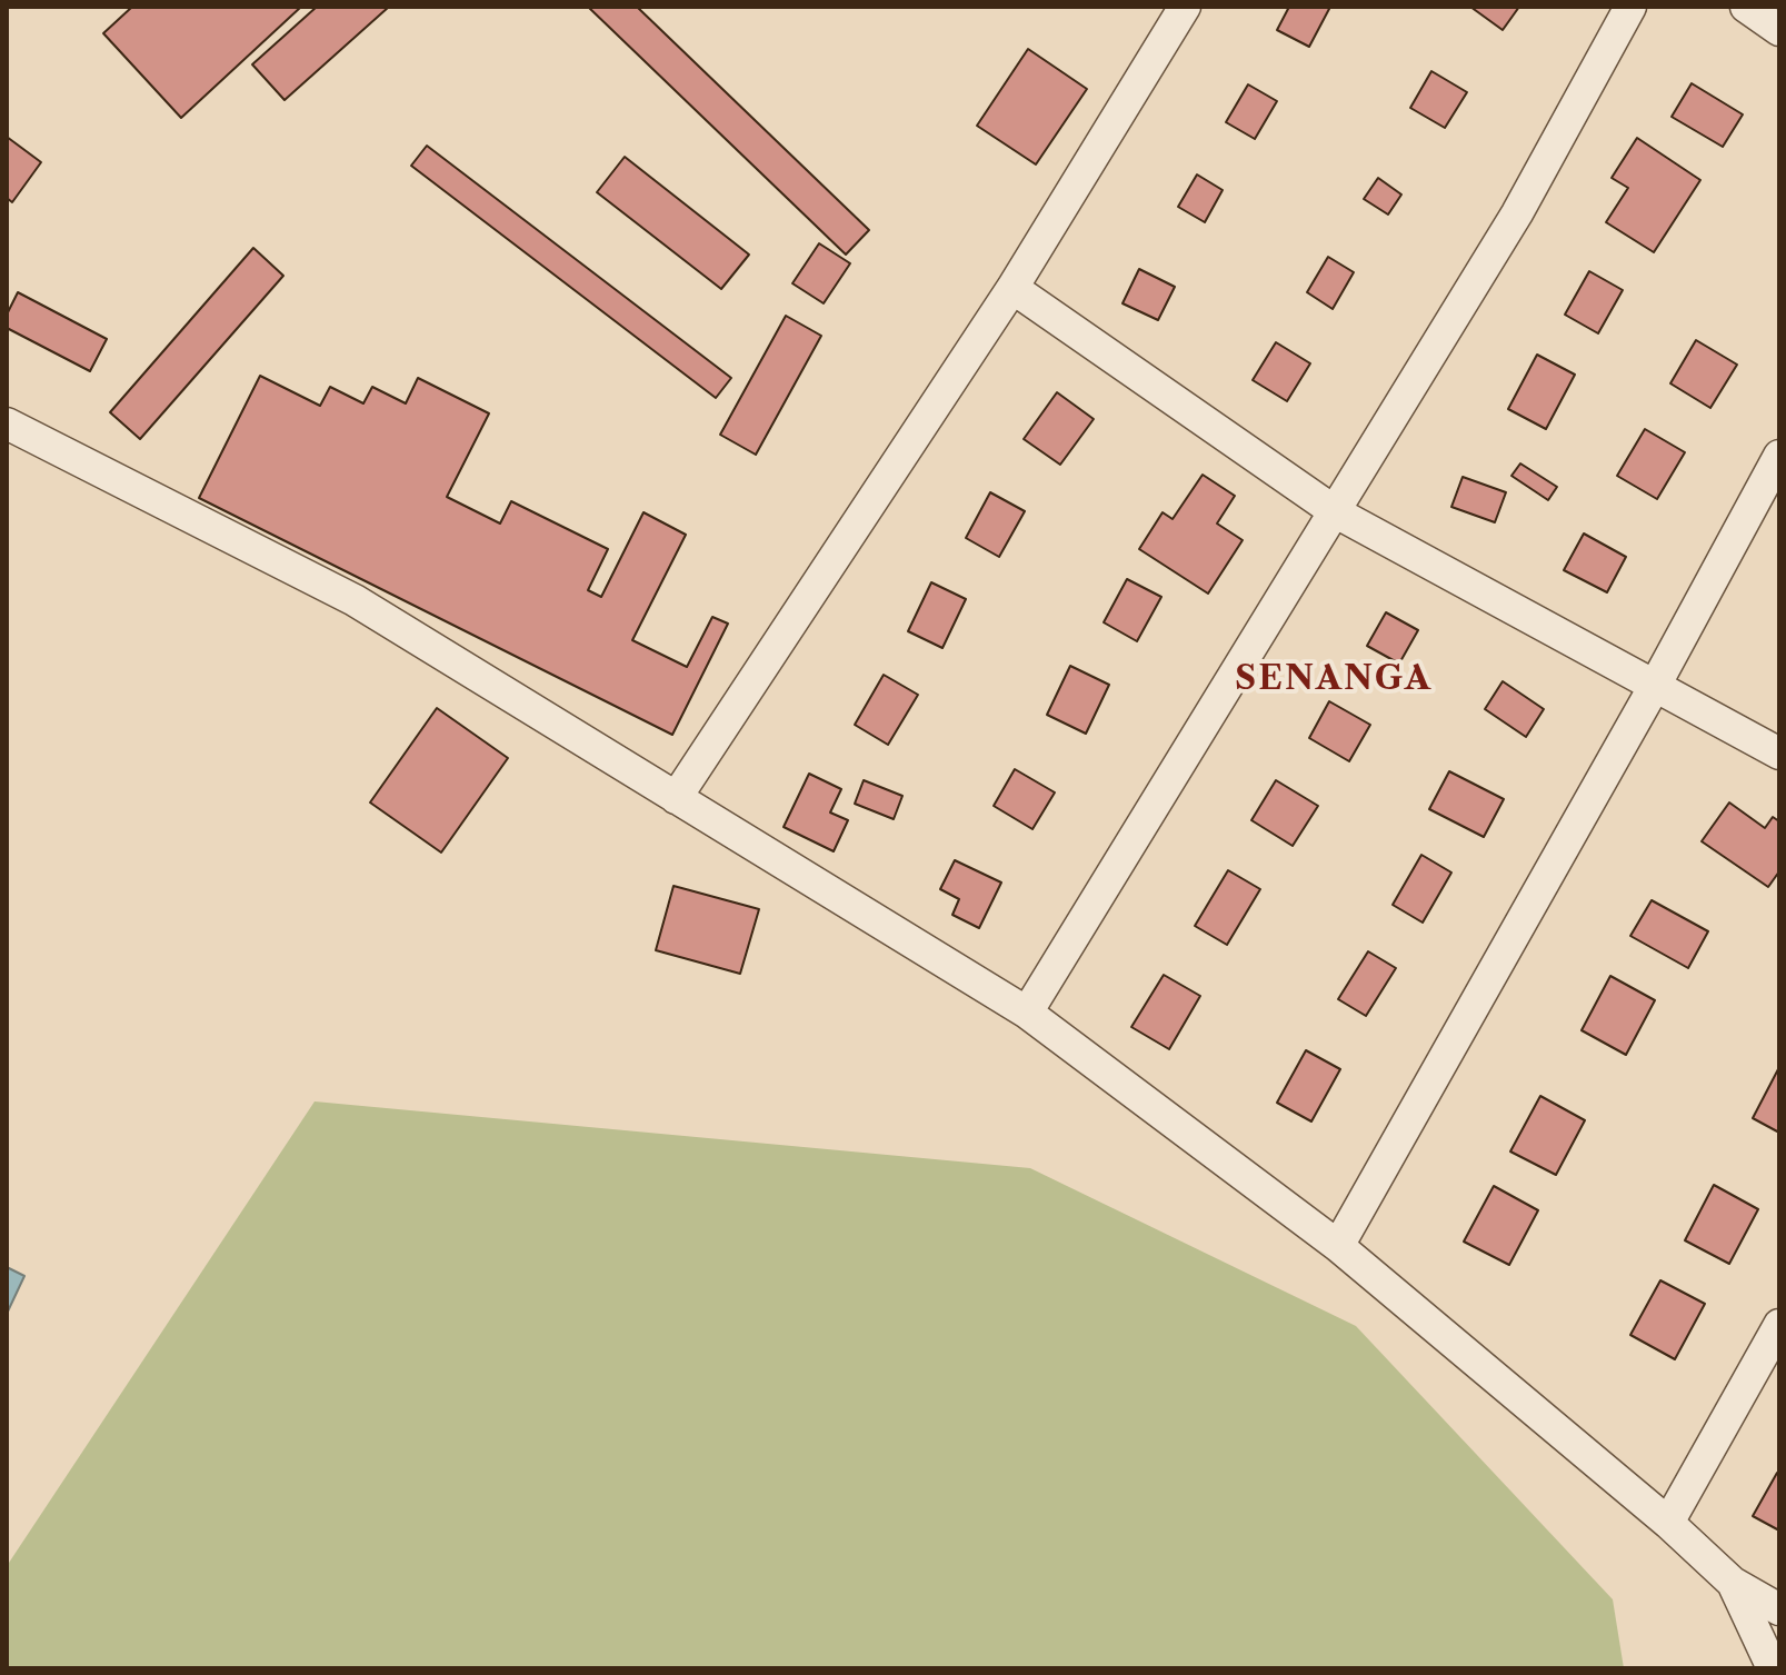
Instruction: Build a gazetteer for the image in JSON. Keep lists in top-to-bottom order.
{
  "districts": ["SENANGA"]
}
